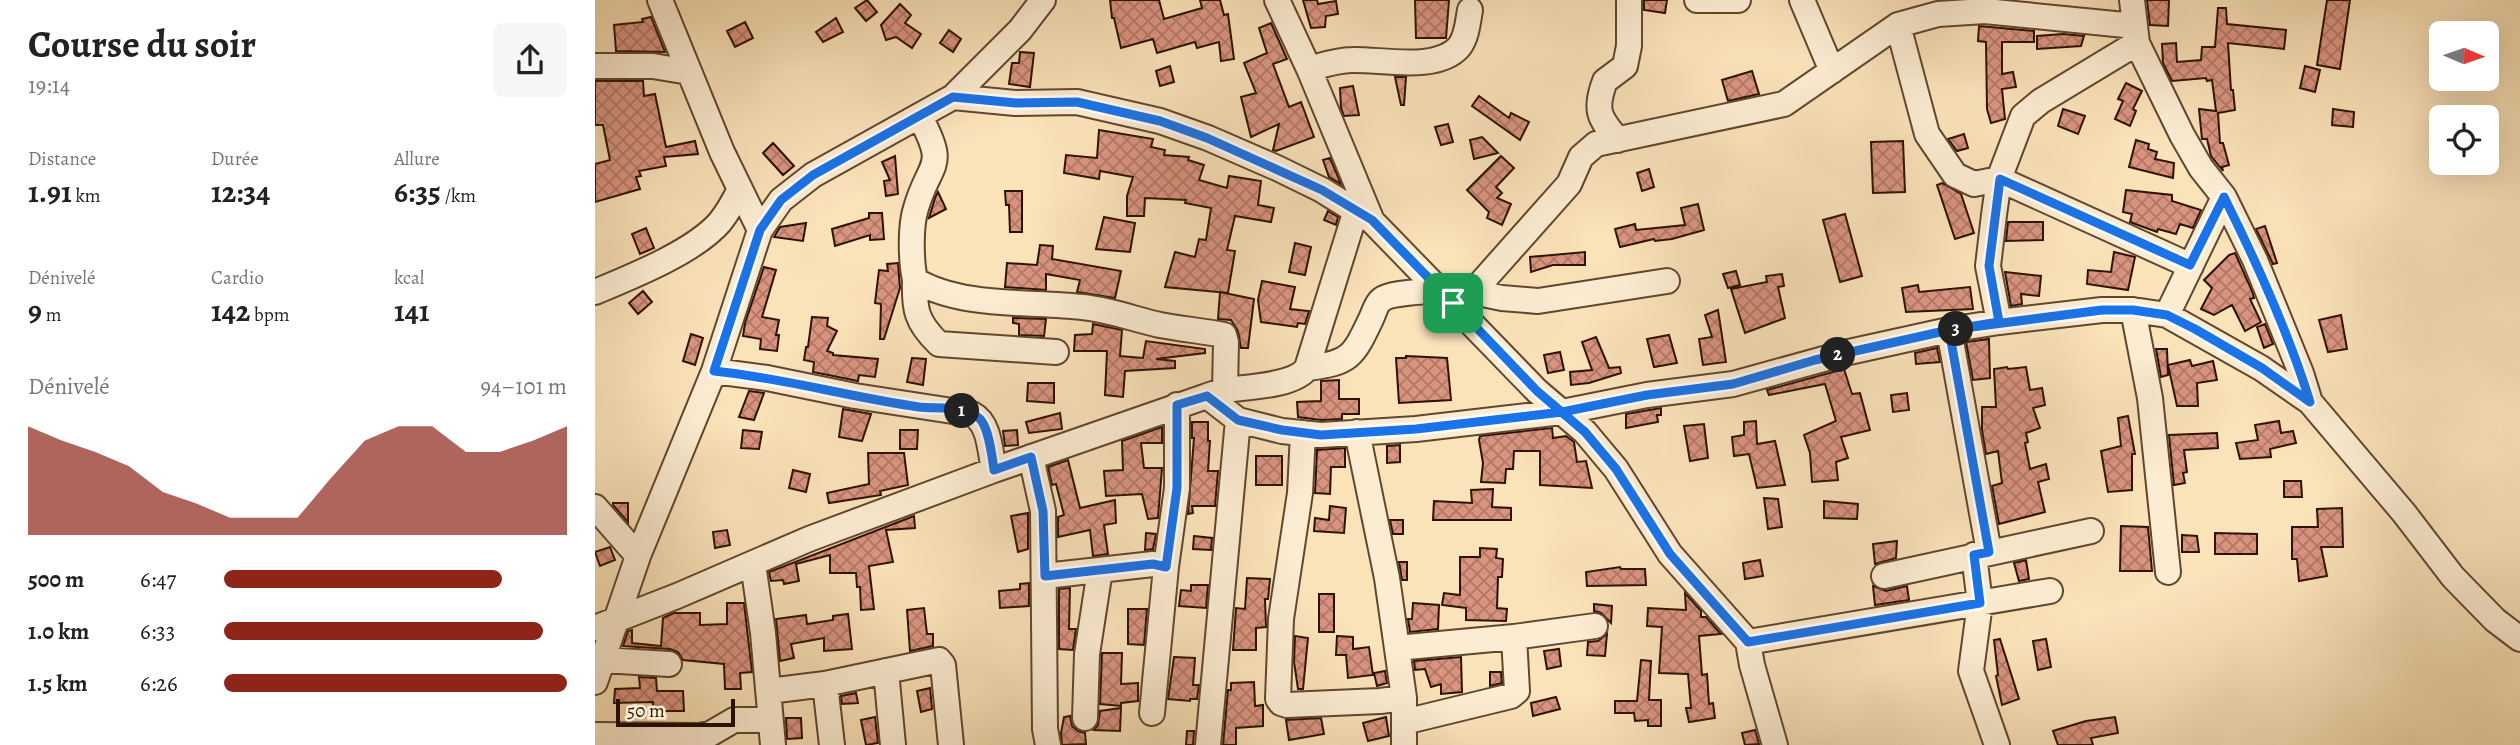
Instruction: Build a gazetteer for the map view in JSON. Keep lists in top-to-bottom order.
{
  "scale_bar": "50 m",
  "north": "right",
  "page": {
    "heading": ["Course du soir", "19:14"],
    "stats": [
      ["Distance", "1.91 km"],
      ["Durée", "12:34"],
      ["Allure", "6:35 /km"],
      ["Dénivelé", "9 m"],
      ["Cardio", "142 bpm"],
      ["kcal", "141"]
    ],
    "pins": ["3", "2", "1"],
    "chart": ["Dénivelé", "94–101 m"],
    "list": [
      {
        "name": "500 m",
        "note": "6:47"
      },
      {
        "name": "1.0 km",
        "note": "6:33"
      },
      {
        "name": "1.5 km",
        "note": "6:26"
      }
    ],
    "scale": "50 m"
  }
}
